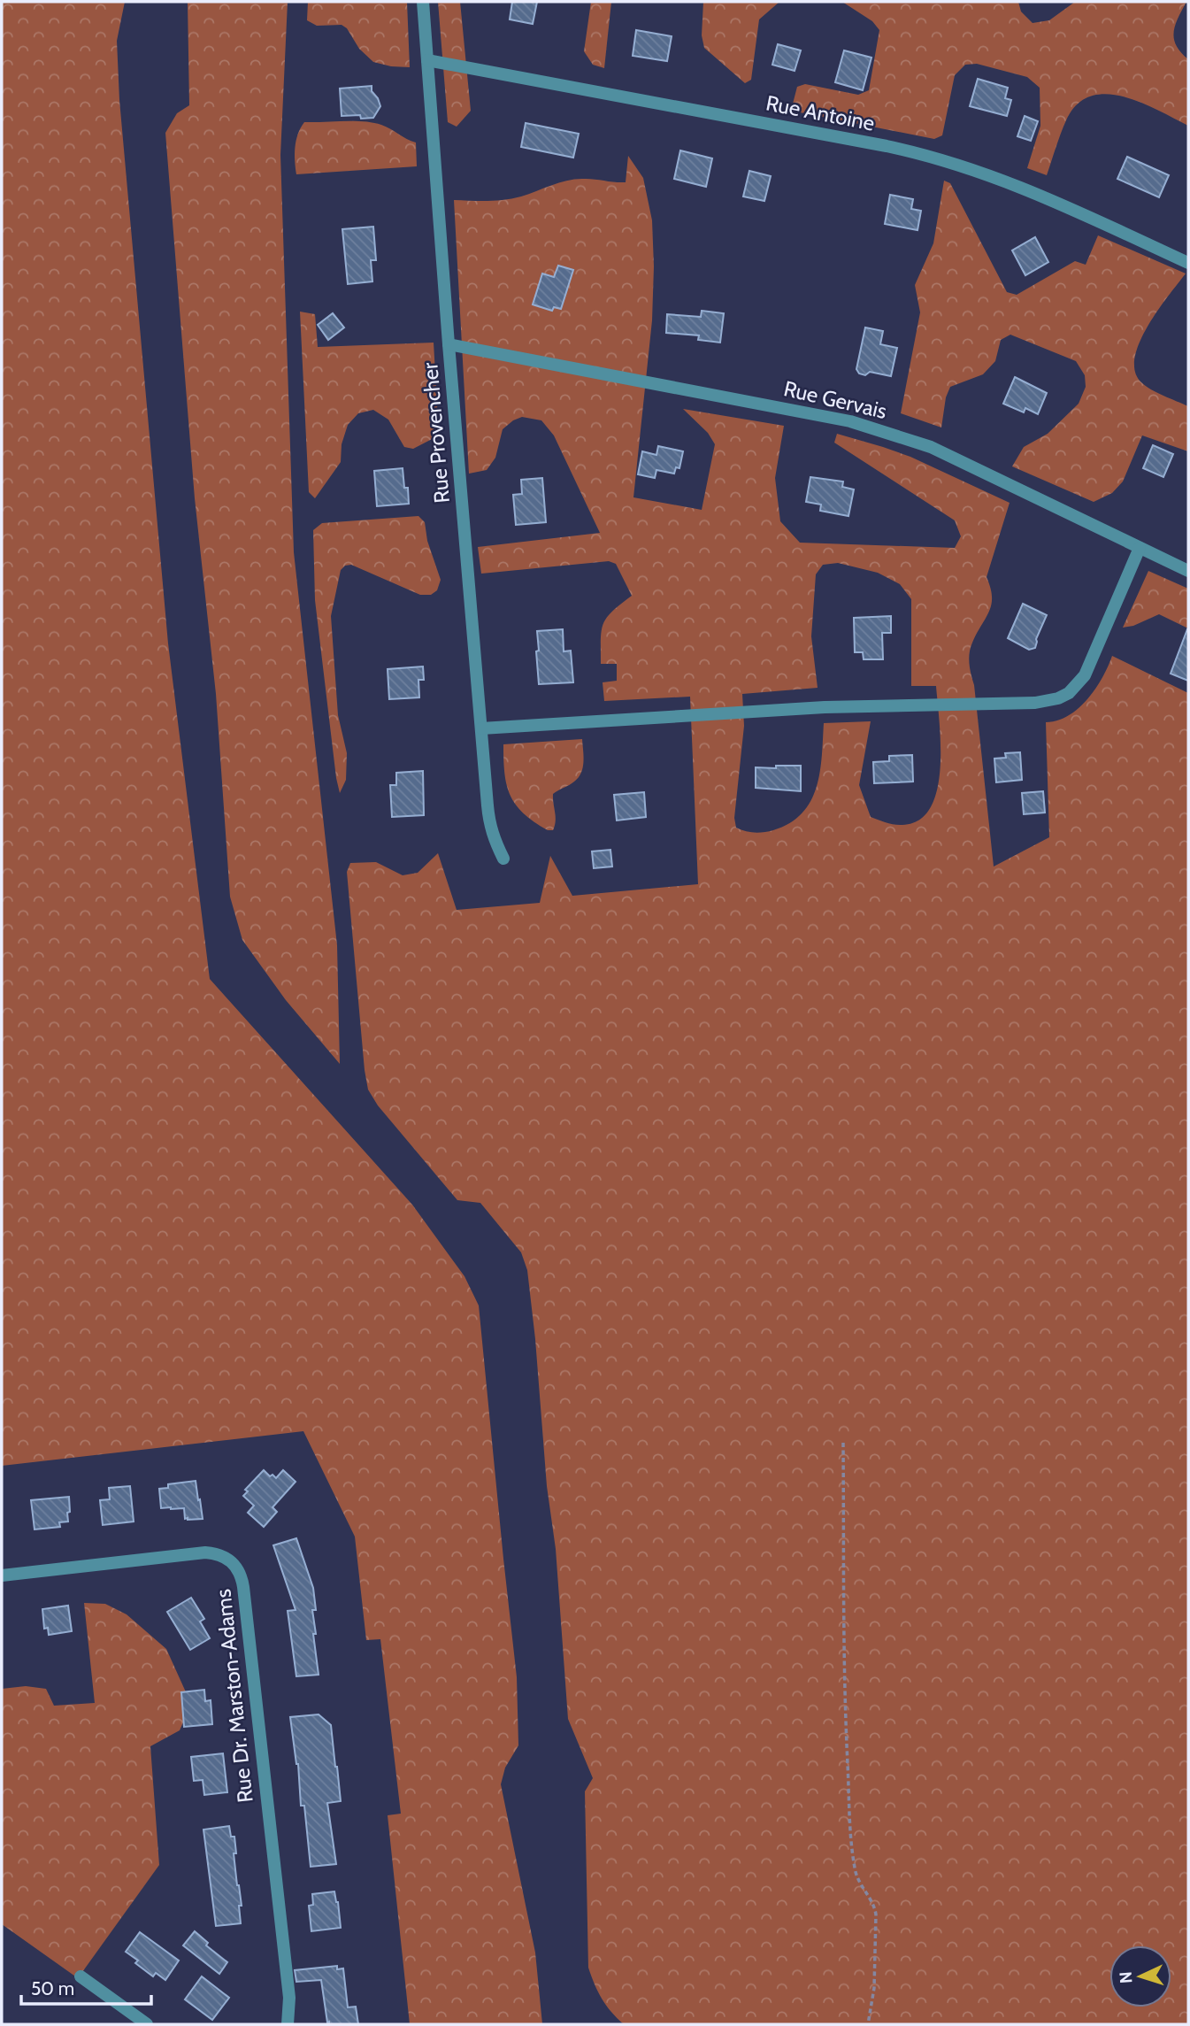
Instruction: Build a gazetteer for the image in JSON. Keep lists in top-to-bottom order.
{
  "streets": {
    "street": [
      "Rue Antoine",
      "Rue Gervais",
      "Rue Provencher",
      "Rue Dr. Marston-Adams"
    ]
  },
  "crossings": [
    ["Rue Antoine", "Rue Provencher"],
    ["Rue Gervais", "Rue Provencher"]
  ],
  "scale_bar": "50 m",
  "north": "left"
}
